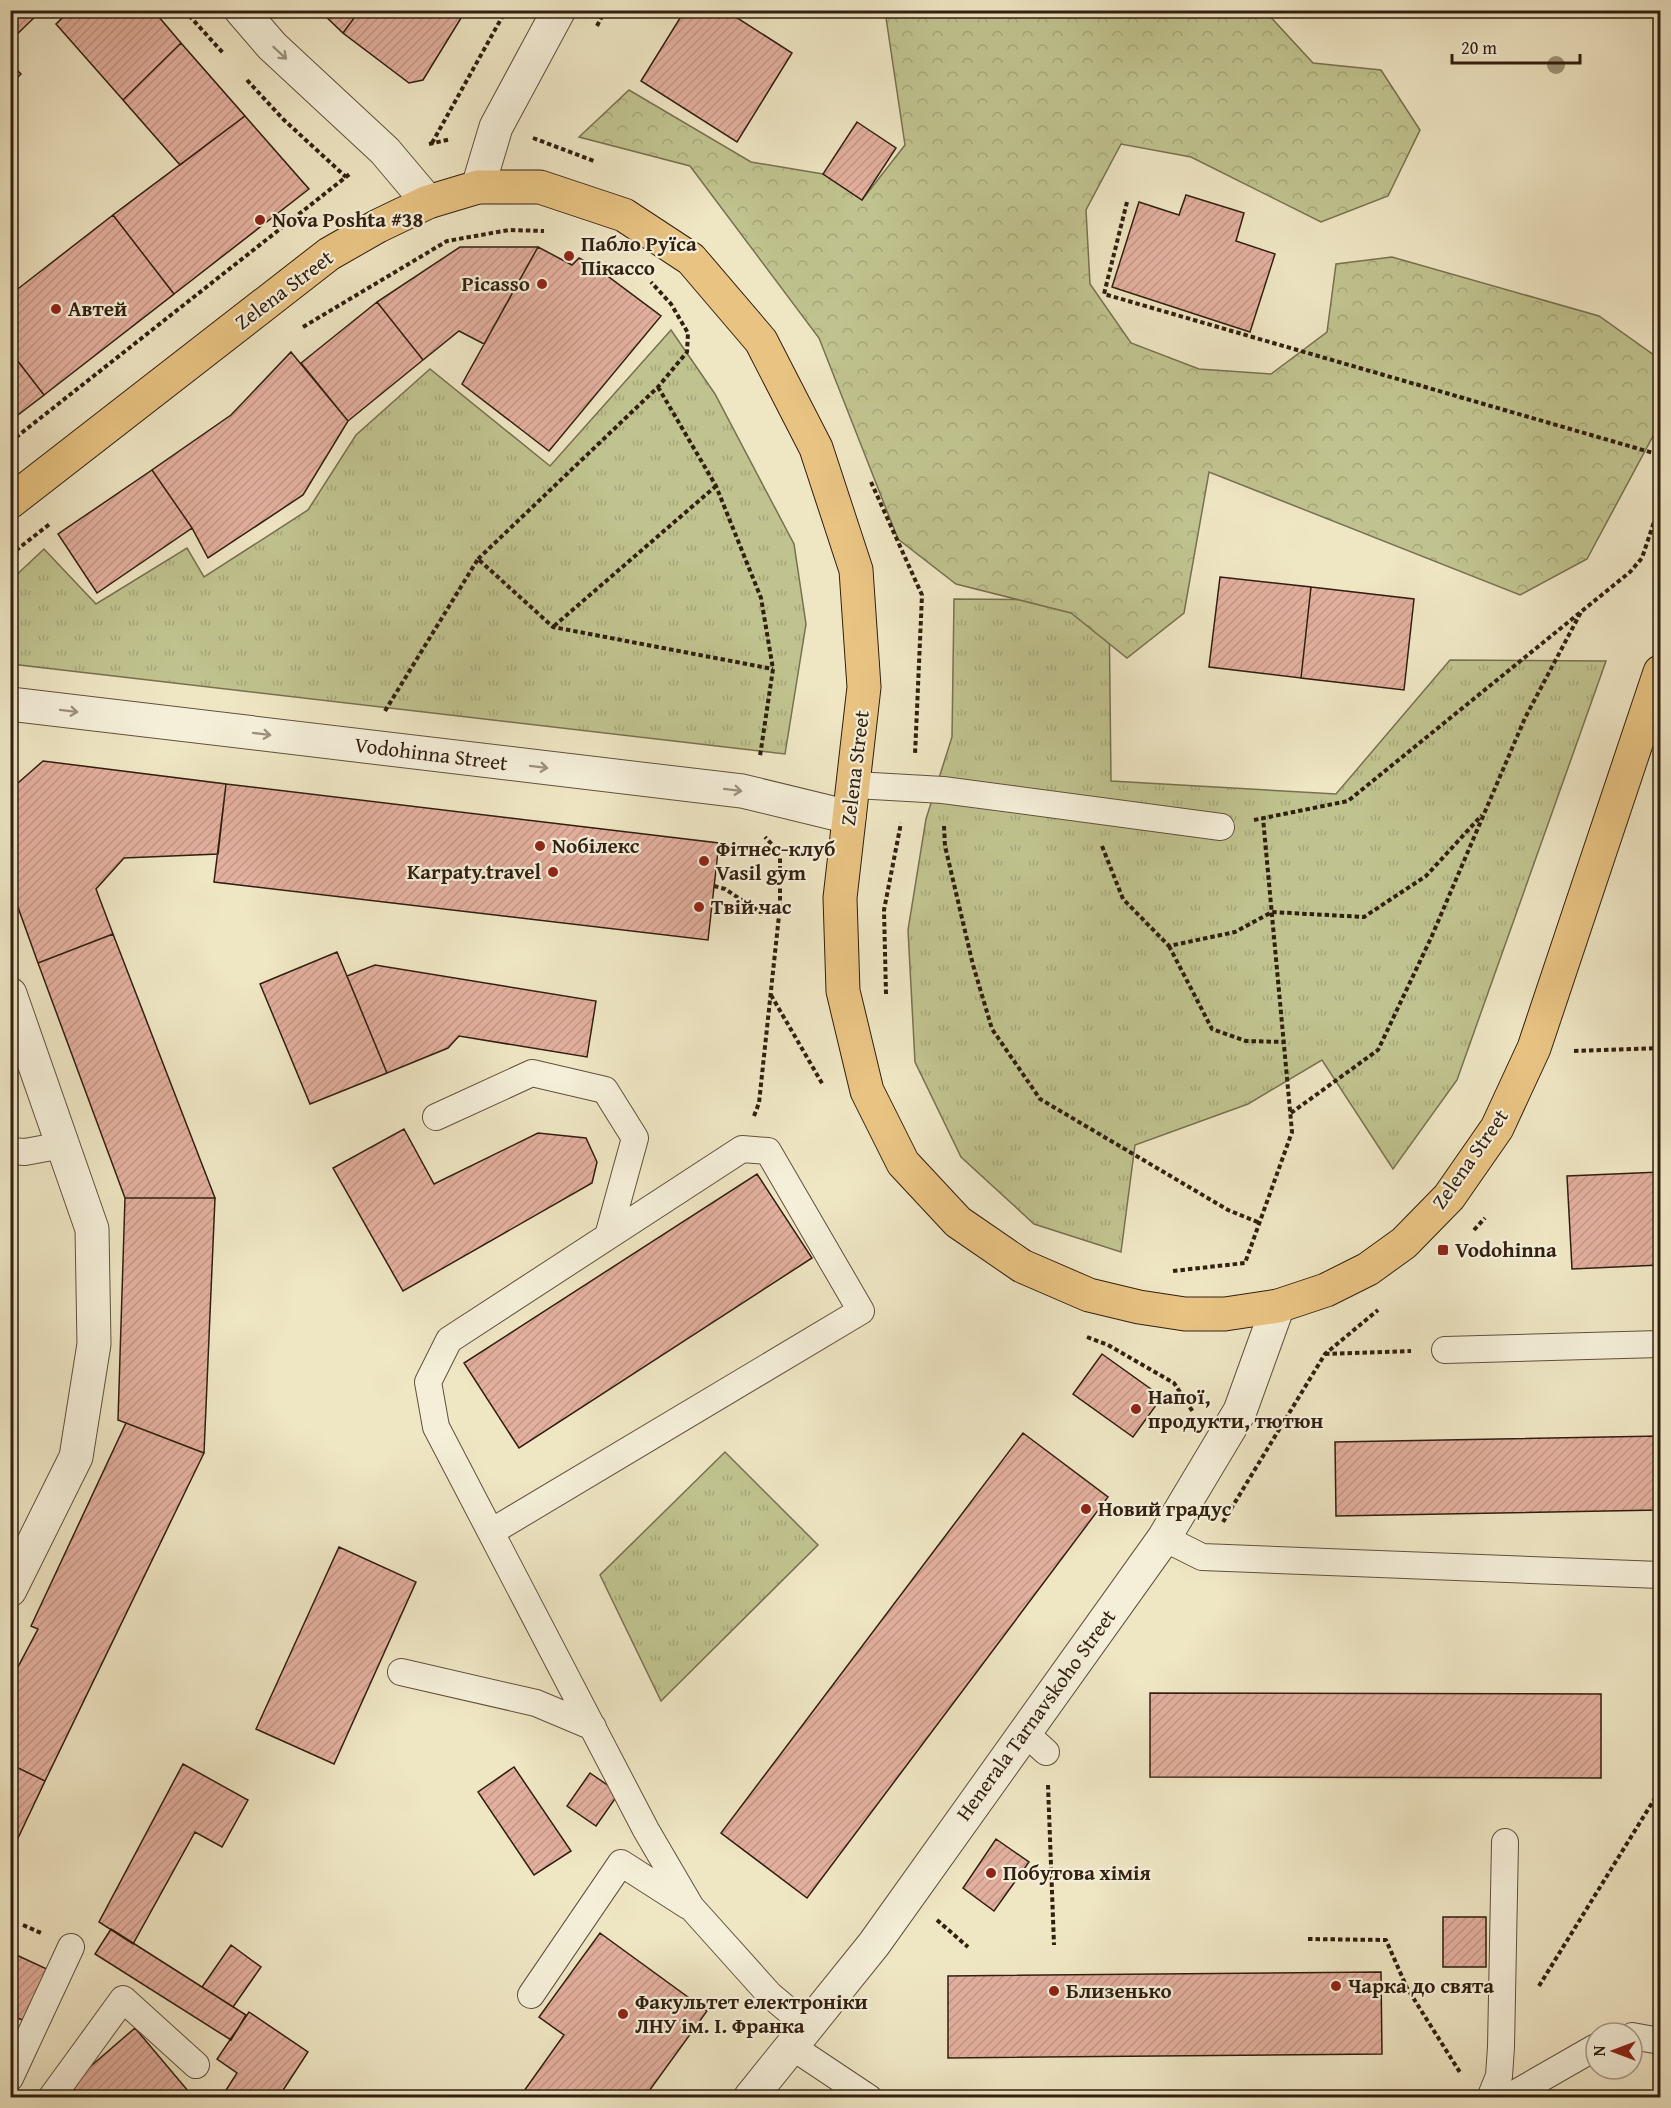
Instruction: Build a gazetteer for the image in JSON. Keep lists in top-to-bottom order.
{
  "streets": {
    "main road": ["Zelena Street"],
    "street": ["Vodohinna Street", "Henerala Tarnavskoho Street"]
  },
  "crossings": [
    ["Zelena Street", "Vodohinna Street"],
    ["Zelena Street", "Henerala Tarnavskoho Street"]
  ],
  "one_way": ["Vodohinna Street"],
  "places": {
    "other": [
      "Nova Poshta #38",
      "Пабло Руїса Пікассо",
      "Picasso",
      "Автей",
      "Nобілекс",
      "Фітнес-клуб Vasil gym",
      "Karpaty.travel",
      "Твій час",
      "Напої, продукти, тютюн",
      "Новий градус",
      "Побутова хімія",
      "Чарка до свята",
      "Близенько",
      "Факультет електроніки ЛНУ ім. І. Франка"
    ],
    "transit": ["Vodohinna"]
  },
  "scale_bar": "20 m",
  "north": "left"
}
